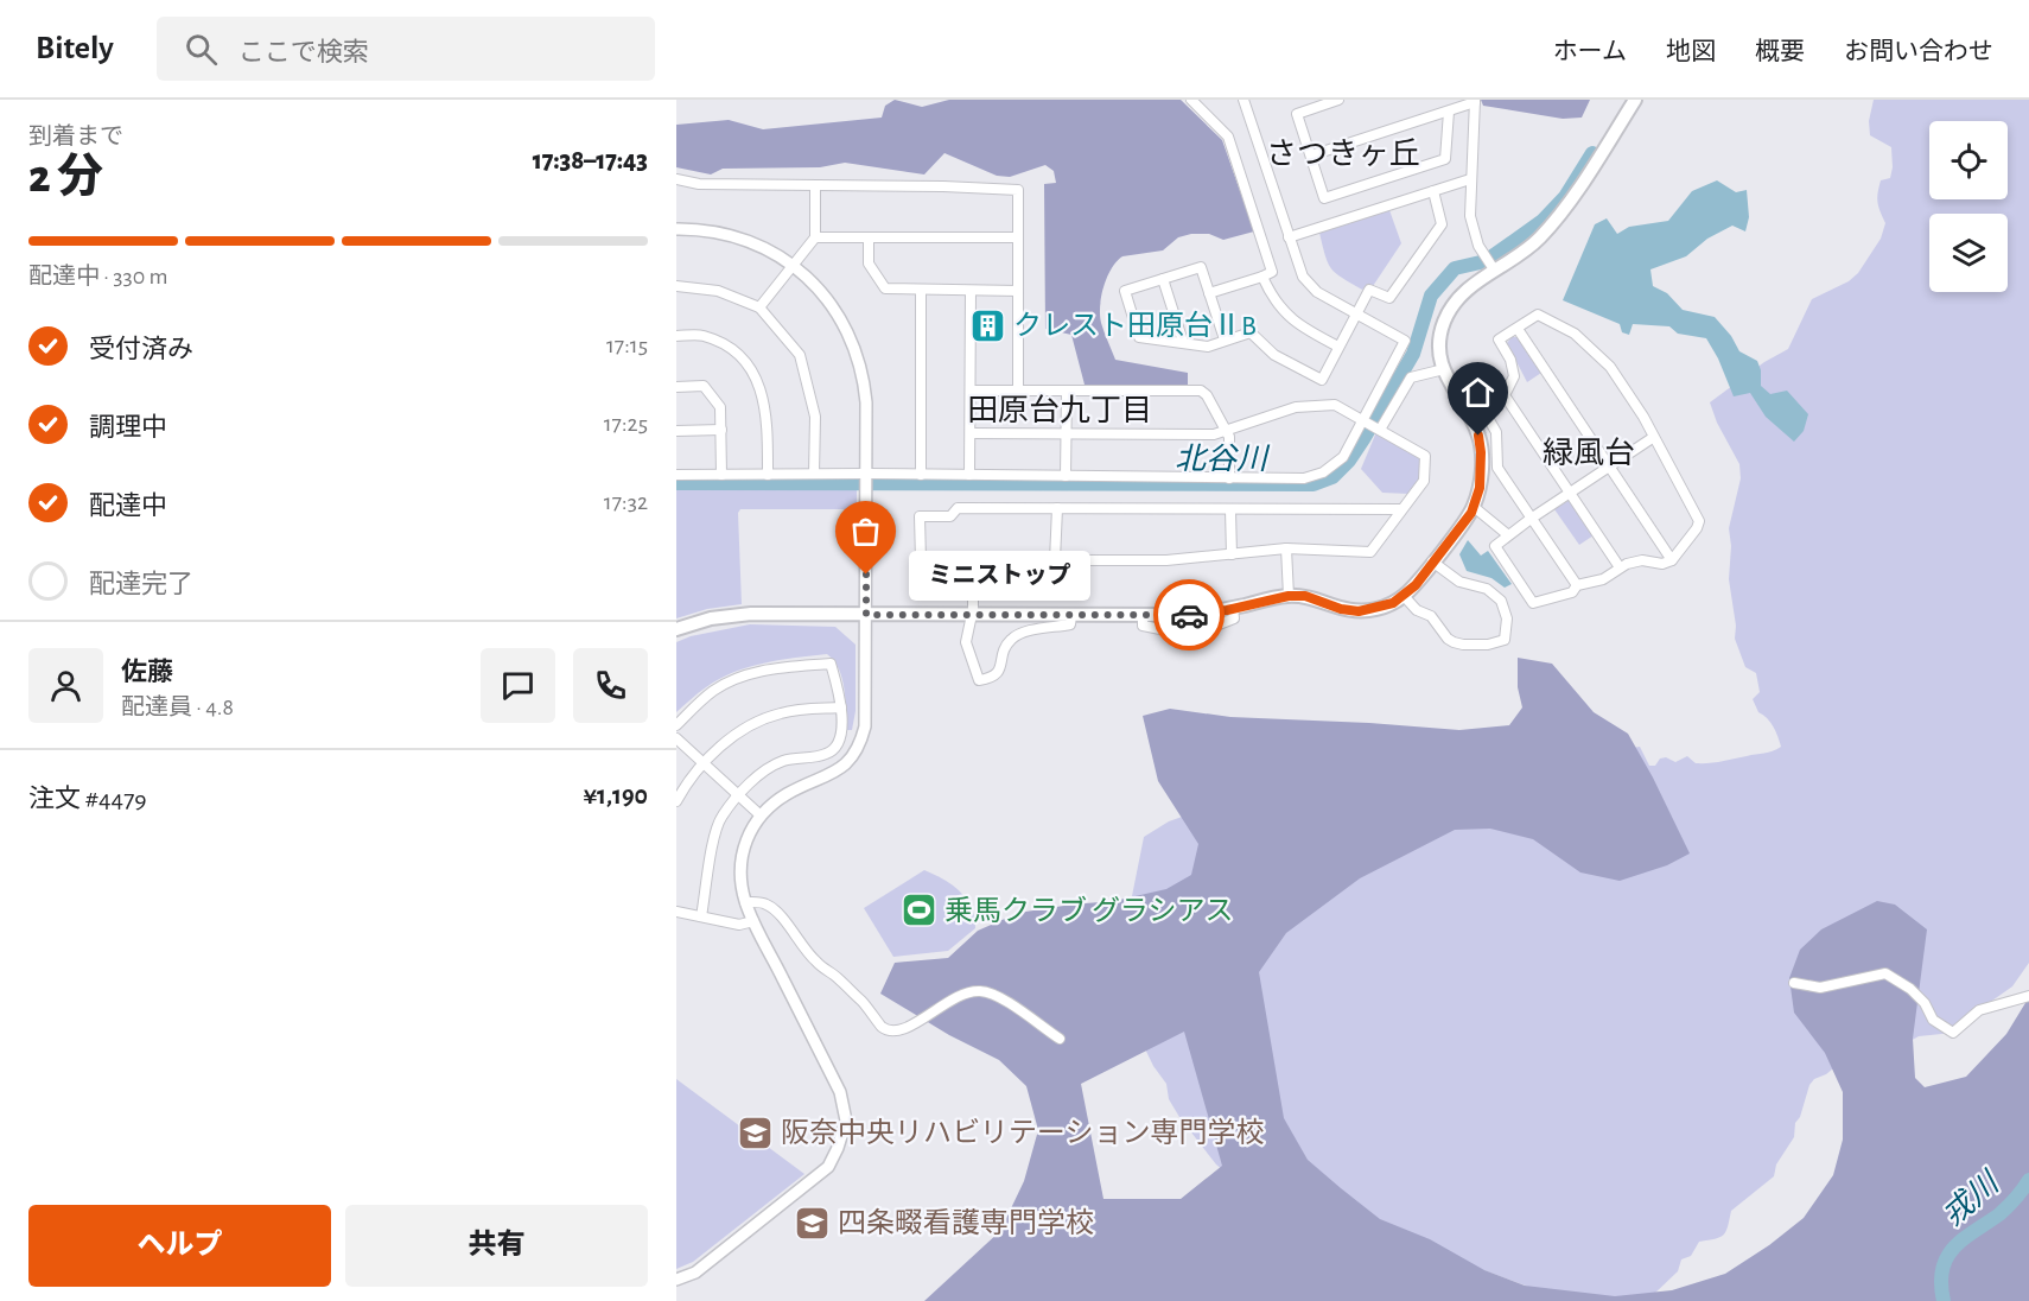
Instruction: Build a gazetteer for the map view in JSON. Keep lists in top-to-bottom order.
{
  "districts": ["さつきヶ丘", "田原台九丁目", "緑風台"],
  "water": ["北谷川", "戎川"],
  "places": {
    "building": ["クレスト田原台ⅡB"],
    "other": ["ミニストップ"],
    "sports": ["乗馬クラブ グラシアス"],
    "school or university": ["阪奈中央リハビリテーション専門学校", "四条畷看護専門学校"]
  },
  "page": {
    "header": "Bitely",
    "search": "ここで検索",
    "nav": [
      "ホーム",
      "地図",
      "概要",
      "お問い合わせ"
    ],
    "heading": ["2 分", "到着まで", "17:38–17:43"],
    "panel": [
      "佐藤",
      "配達員 · 4.8",
      "注文 #4479",
      "¥1,190"
    ],
    "bar": "配達中 · 330 m",
    "list": [
      ["受付済み", "17:15"],
      ["調理中", "17:25"],
      ["配達中", "17:32"],
      "配達完了"
    ],
    "bubble": "ミニストップ",
    "buttons": ["ヘルプ", "共有"]
  }
}
